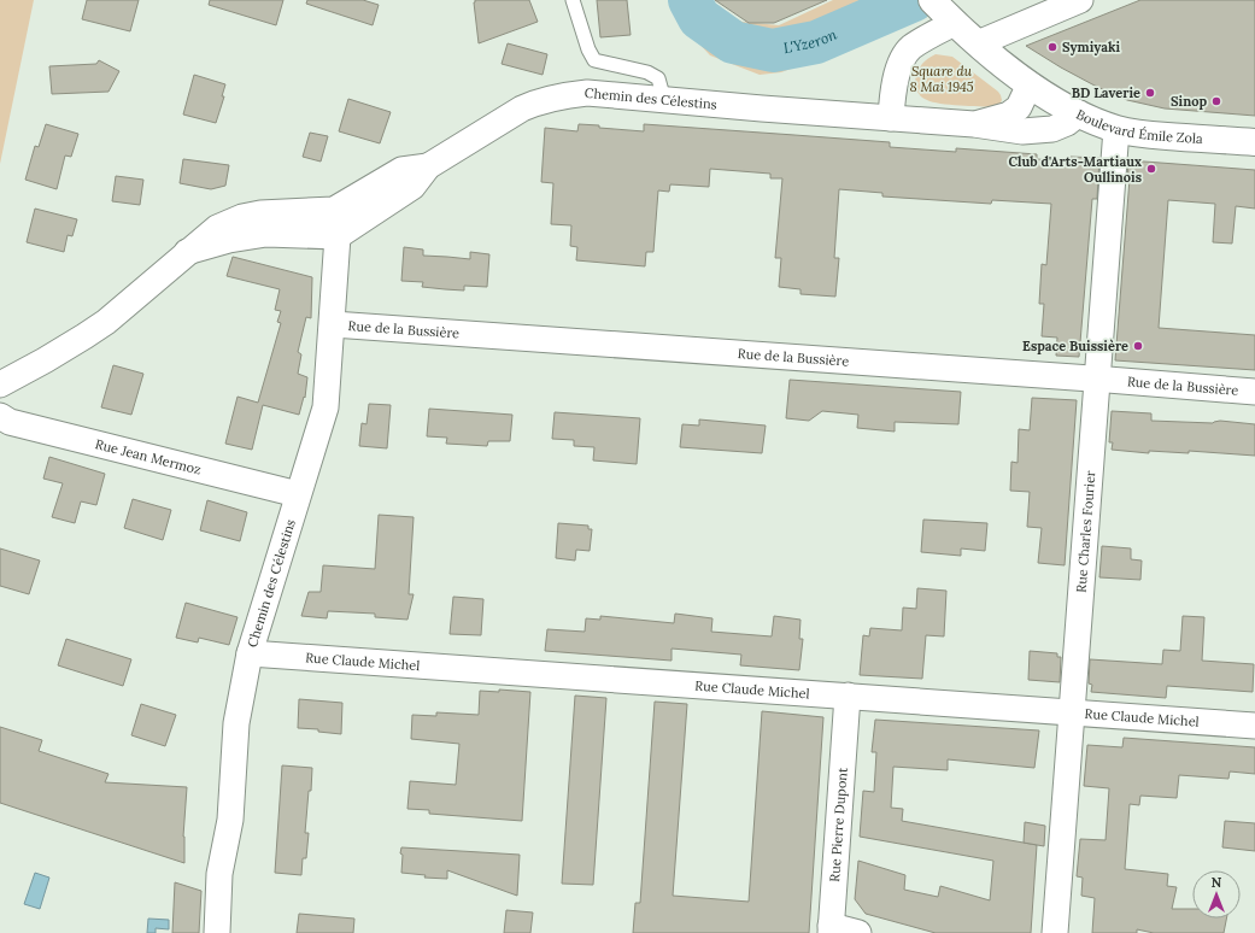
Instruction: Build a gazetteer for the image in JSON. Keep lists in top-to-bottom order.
{
  "streets": {
    "main road": ["Boulevard Émile Zola"],
    "street": [
      "Chemin des Célestins",
      "Rue de la Bussière",
      "Rue Jean Mermoz",
      "Rue Charles Fourier",
      "Rue Claude Michel",
      "Rue Pierre Dupont"
    ]
  },
  "crossings": [
    ["Chemin des Célestins", "Boulevard Émile Zola"],
    ["Chemin des Célestins", "Rue de la Bussière"],
    ["Chemin des Célestins", "Rue Jean Mermoz"],
    ["Chemin des Célestins", "Rue Claude Michel"],
    ["Boulevard Émile Zola", "Rue Charles Fourier"],
    ["Rue de la Bussière", "Rue Charles Fourier"],
    ["Rue Charles Fourier", "Rue Claude Michel"],
    ["Rue Claude Michel", "Rue Pierre Dupont"]
  ],
  "water": ["L'Yzeron"],
  "parks": ["Square du 8 Mai 1945"],
  "places": [
    "Symiyaki",
    "BD Laverie",
    "Sinop",
    "Club d'Arts-Martiaux Oullinois",
    "Espace Buissière"
  ],
  "north": "top"
}
